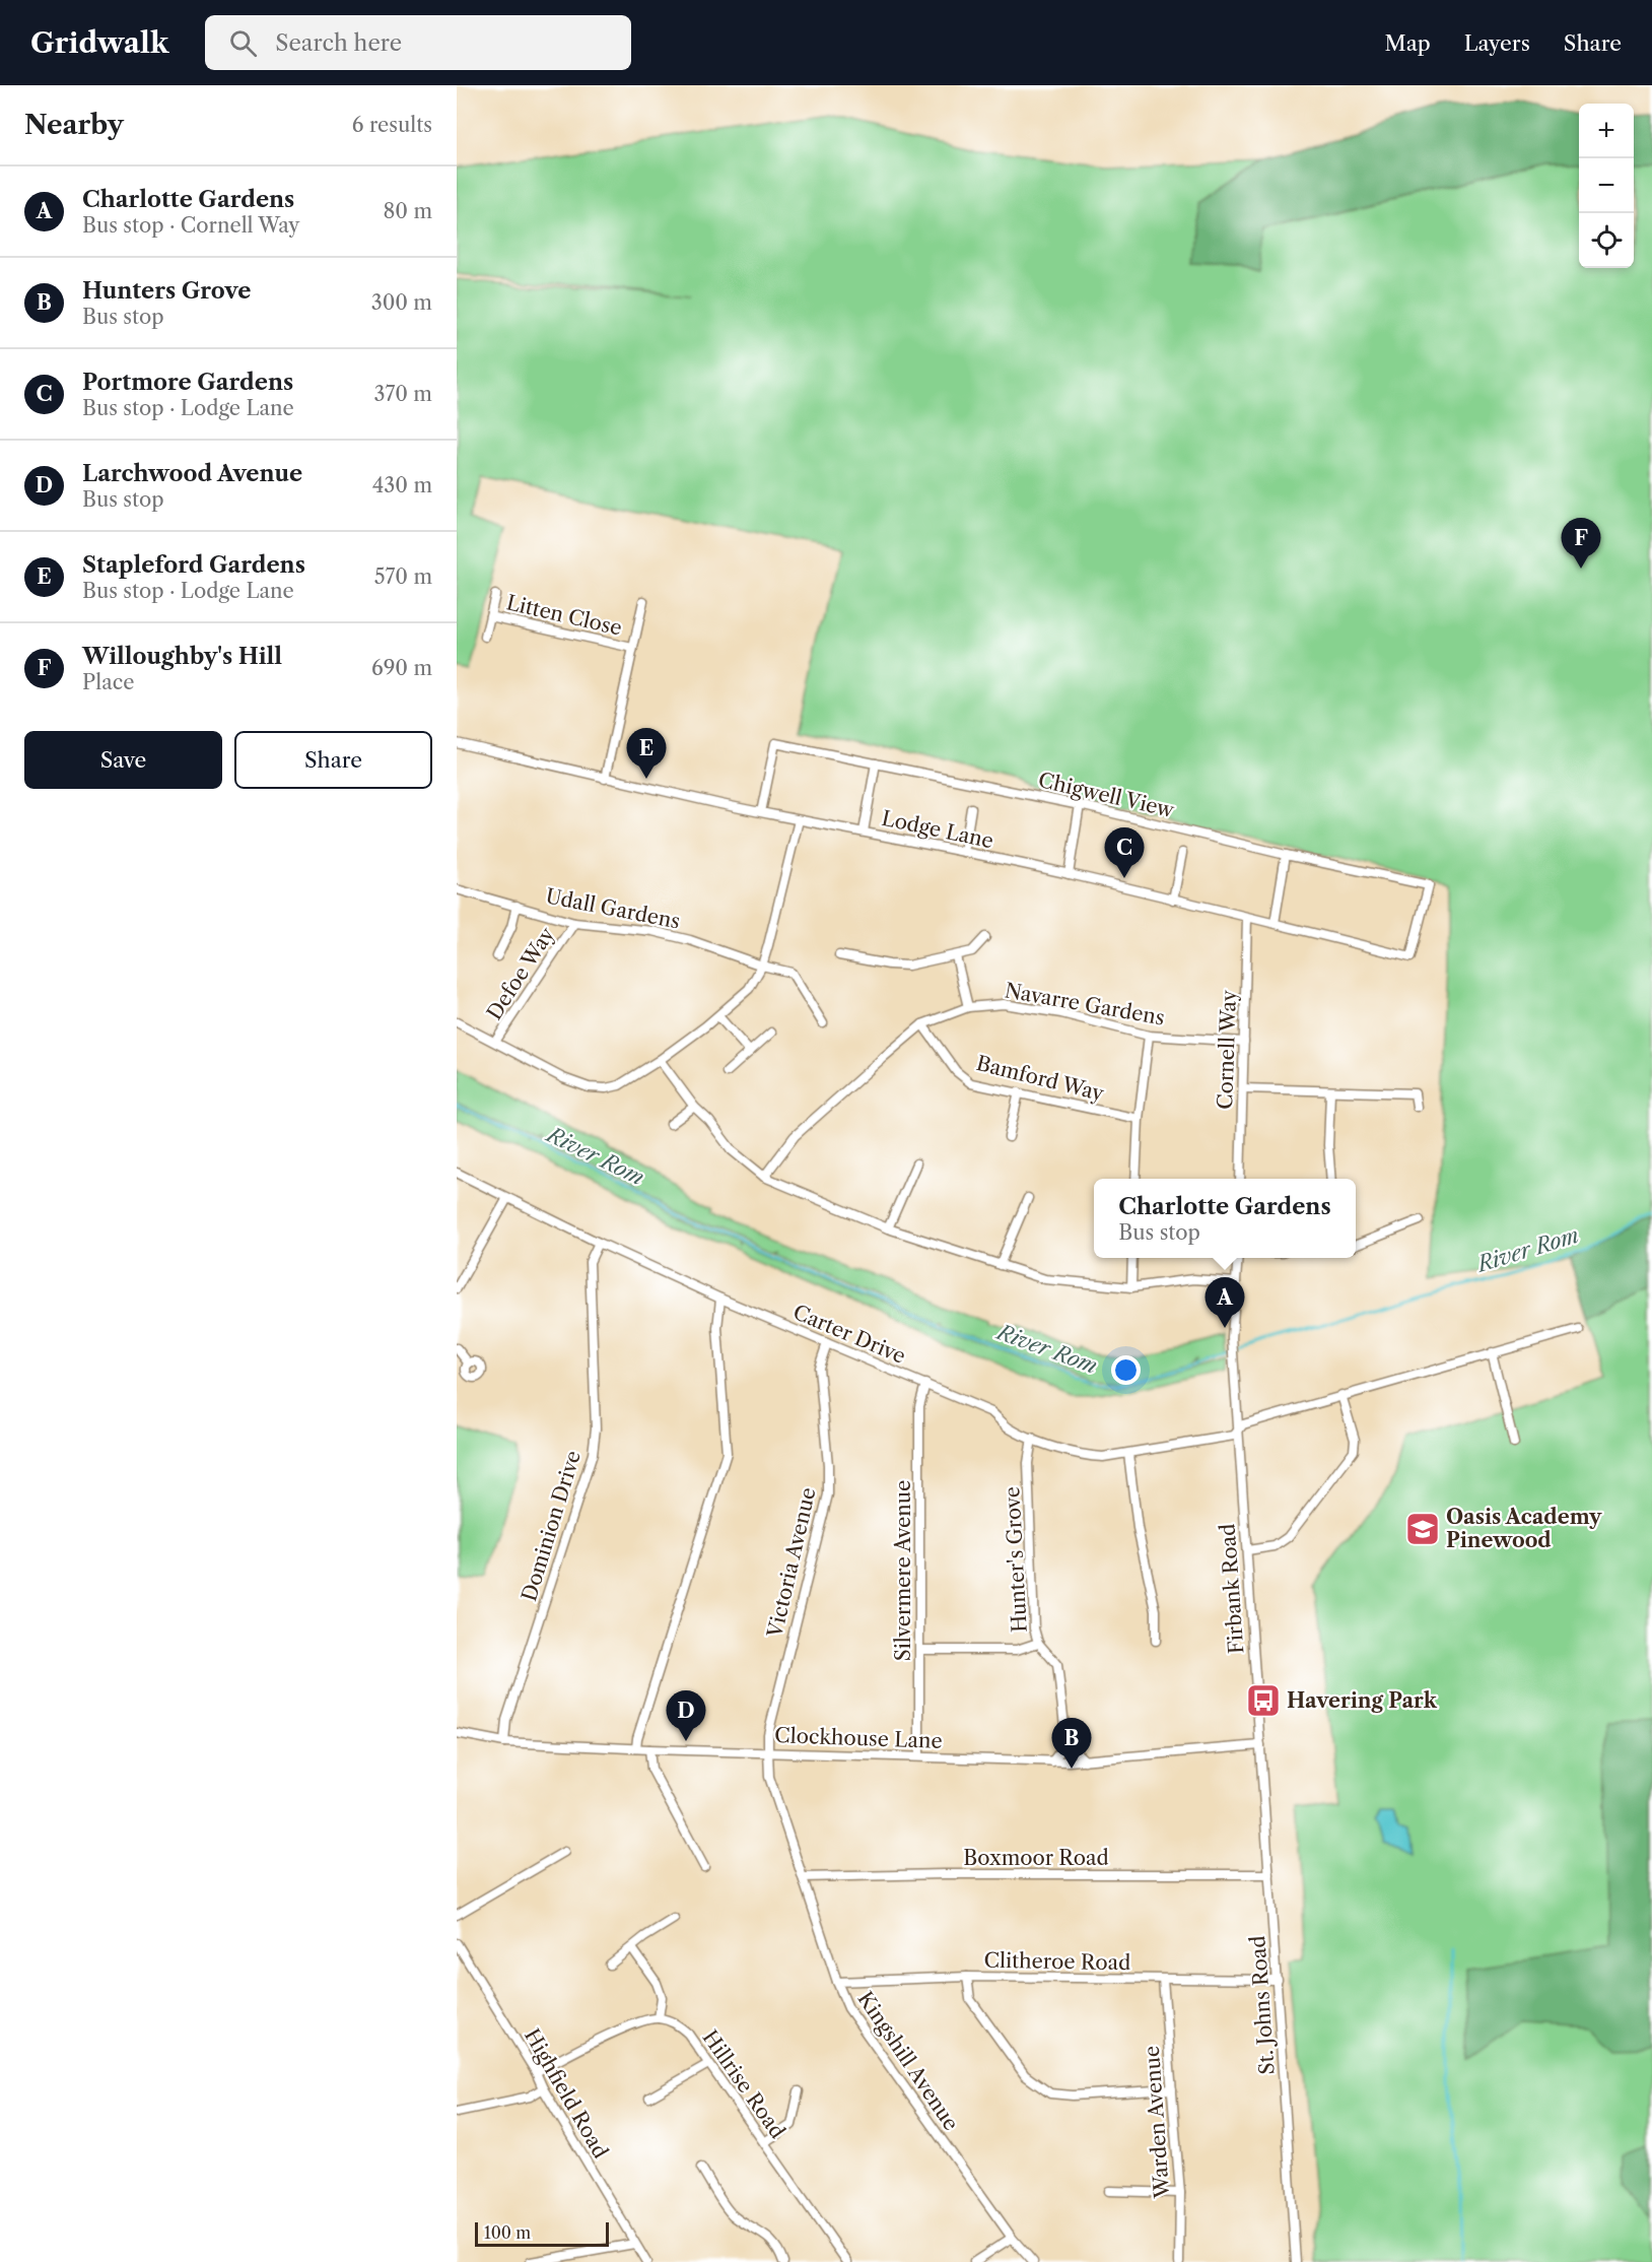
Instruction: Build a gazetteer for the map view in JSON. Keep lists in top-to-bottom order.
{
  "streets": {
    "street": [
      "Litten Close",
      "Chigwell View",
      "Lodge Lane",
      "Udall Gardens",
      "Defoe Way",
      "Navarre Gardens",
      "Cornell Way",
      "Bamford Way",
      "Carter Drive",
      "Dominion Drive",
      "Hunter's Grove",
      "Victoria Avenue",
      "Silvermere Avenue",
      "Firbank Road",
      "Clockhouse Lane",
      "Boxmoor Road",
      "Clitheroe Road",
      "St. Johns Road",
      "Kingshill Avenue",
      "Hillrise Road",
      "Highfield Road",
      "Warden Avenue"
    ]
  },
  "crossings": [
    ["Litten Close", "Lodge Lane"],
    ["Chigwell View", "Lodge Lane"],
    ["Lodge Lane", "Cornell Way"],
    ["Udall Gardens", "Defoe Way"],
    ["Navarre Gardens", "Cornell Way"],
    ["Navarre Gardens", "Bamford Way"],
    ["Carter Drive", "Dominion Drive"],
    ["Carter Drive", "Hunter's Grove"],
    ["Carter Drive", "Victoria Avenue"],
    ["Carter Drive", "Silvermere Avenue"],
    ["Carter Drive", "Firbank Road"],
    ["Dominion Drive", "Clockhouse Lane"],
    ["Victoria Avenue", "Clockhouse Lane"],
    ["Victoria Avenue", "Kingshill Avenue"],
    ["Silvermere Avenue", "Clockhouse Lane"],
    ["Firbank Road", "Clockhouse Lane"],
    ["Firbank Road", "St. Johns Road"],
    ["Clockhouse Lane", "St. Johns Road"],
    ["Clockhouse Lane", "Kingshill Avenue"],
    ["Boxmoor Road", "St. Johns Road"],
    ["Boxmoor Road", "Kingshill Avenue"],
    ["Clitheroe Road", "St. Johns Road"],
    ["Clitheroe Road", "Kingshill Avenue"],
    ["Clitheroe Road", "Warden Avenue"]
  ],
  "water": ["River Rom"],
  "places": {
    "school or university": ["Oasis Academy Pinewood"],
    "bus stop": ["Havering Park"]
  },
  "scale_bar": "100 m",
  "page": {
    "header": "Gridwalk",
    "search": "Search here",
    "nav": ["Map", "Layers", "Share"],
    "heading": ["Nearby", "6 results"],
    "map_buttons": ["+", "−"],
    "list": [
      {
        "mark": "A",
        "name": "Charlotte Gardens",
        "note": "Bus stop · Cornell Way",
        "value": "80 m"
      },
      {
        "mark": "B",
        "name": "Hunters Grove",
        "note": "Bus stop",
        "value": "300 m"
      },
      {
        "mark": "C",
        "name": "Portmore Gardens",
        "note": "Bus stop · Lodge Lane",
        "value": "370 m"
      },
      {
        "mark": "D",
        "name": "Larchwood Avenue",
        "note": "Bus stop",
        "value": "430 m"
      },
      {
        "mark": "E",
        "name": "Stapleford Gardens",
        "note": "Bus stop · Lodge Lane",
        "value": "570 m"
      },
      {
        "mark": "F",
        "name": "Willoughby's Hill",
        "note": "Place",
        "value": "690 m"
      }
    ],
    "pins": [
      "F",
      "E",
      "C",
      "A",
      "D",
      "B"
    ],
    "buttons": ["Save", "Share"],
    "popup": ["Charlotte Gardens", "Bus stop"],
    "scale": "100 m"
  }
}
